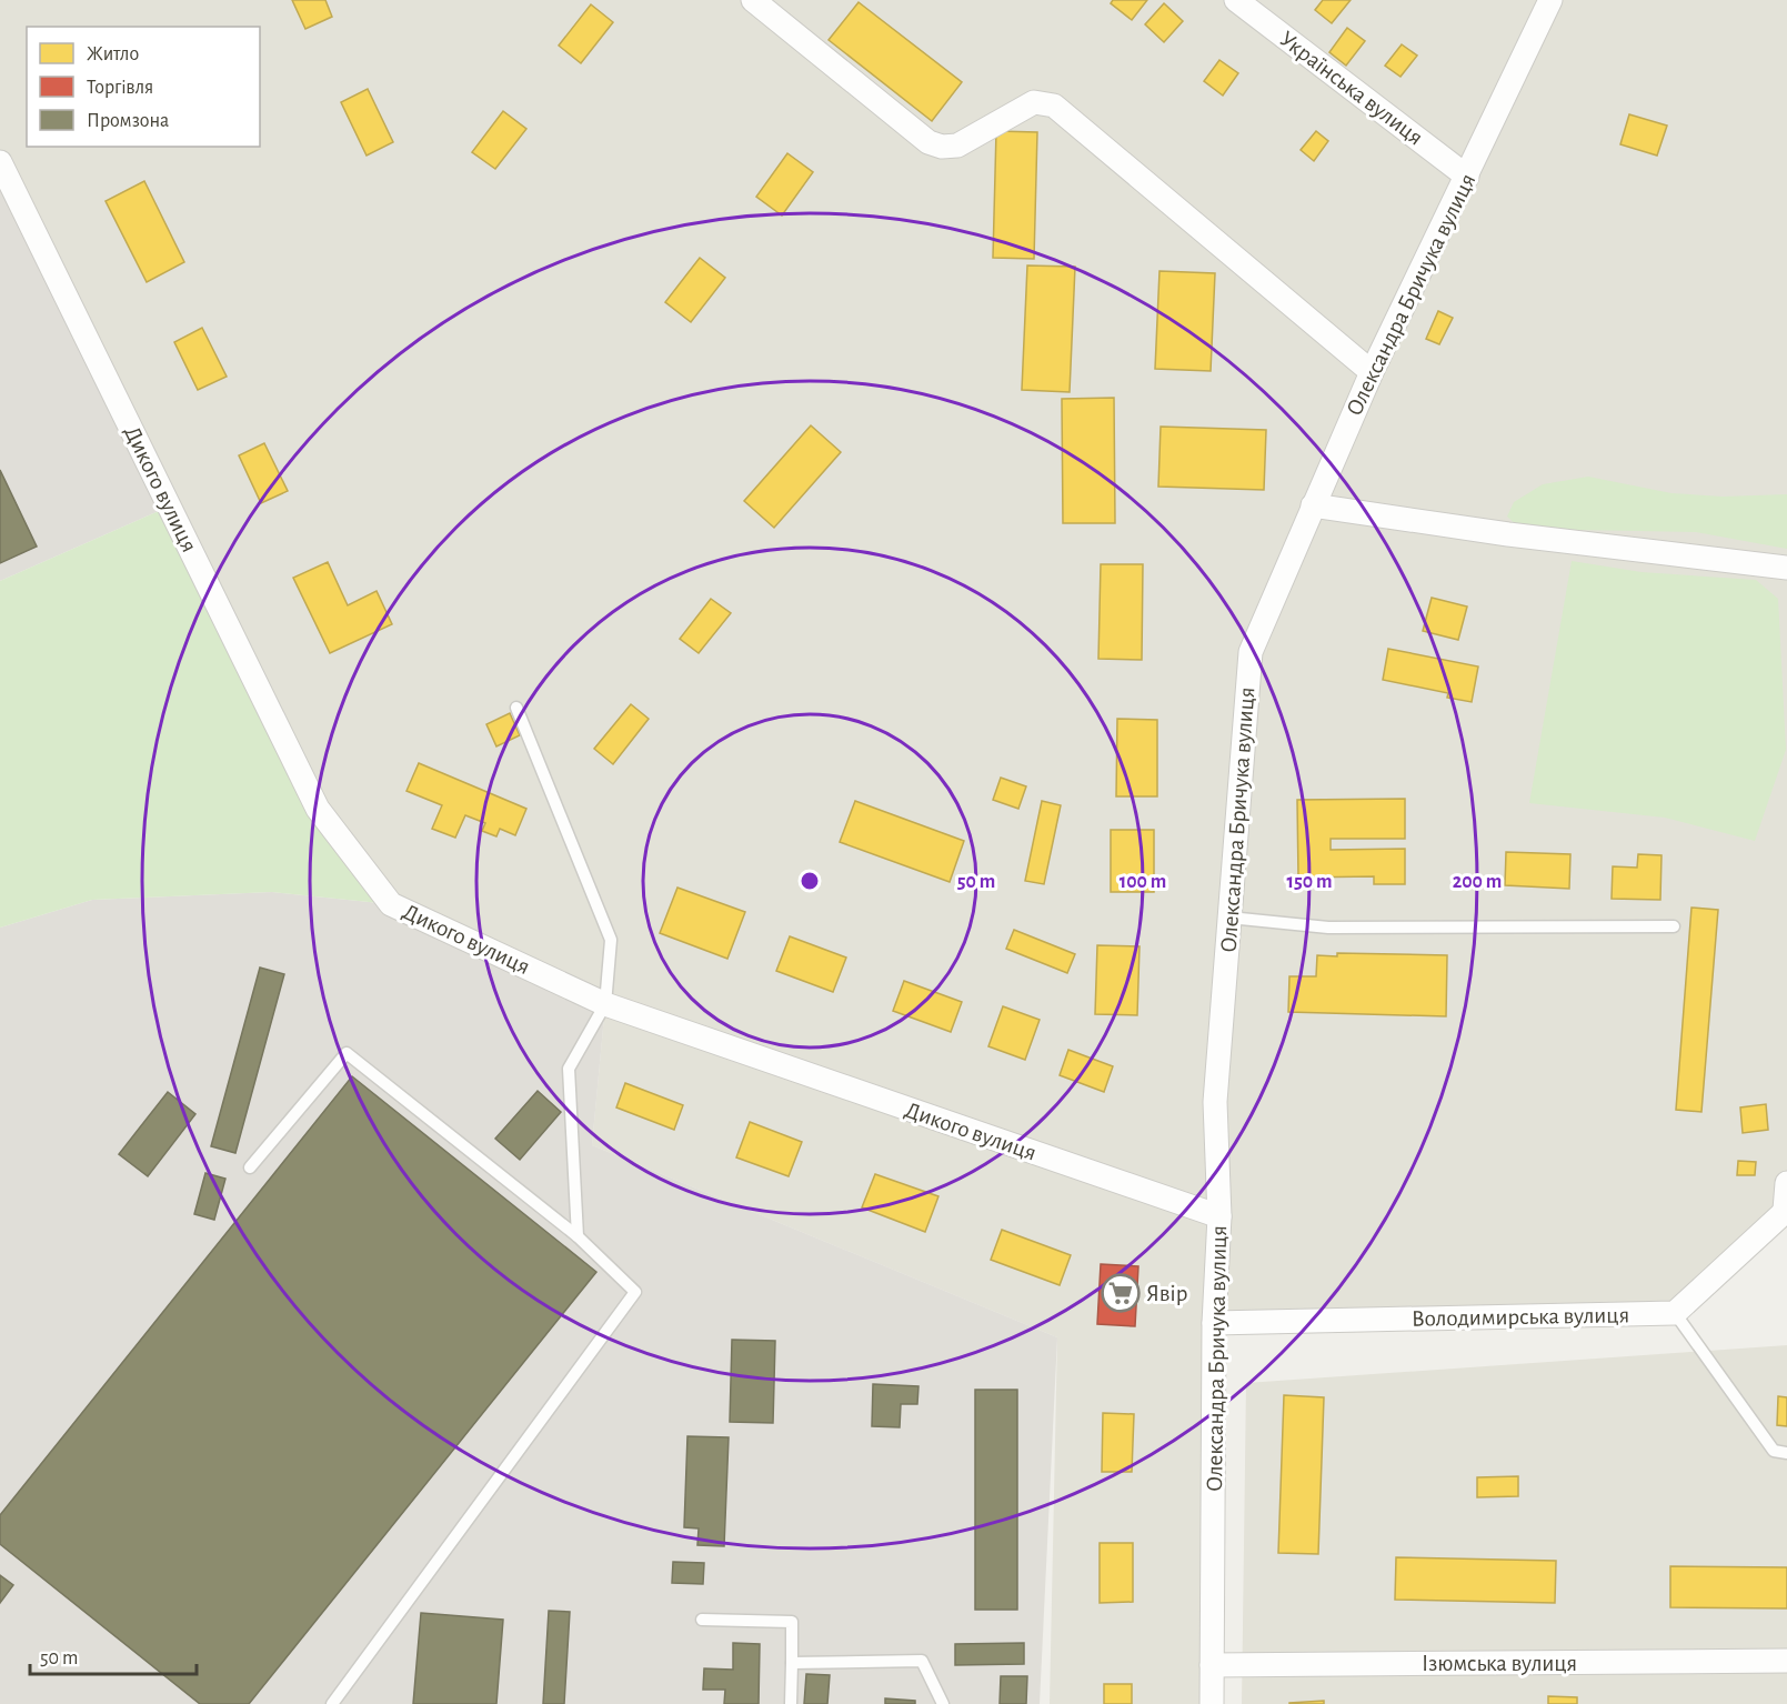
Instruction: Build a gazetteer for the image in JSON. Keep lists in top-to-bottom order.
{
  "streets": {
    "street": [
      "Українська вулиця",
      "Олександра Бричука вулиця",
      "Дикого вулиця",
      "Володимирська вулиця",
      "Ізюмська вулиця"
    ]
  },
  "crossings": [
    ["Українська вулиця", "Олександра Бричука вулиця"],
    ["Олександра Бричука вулиця", "Дикого вулиця"],
    ["Олександра Бричука вулиця", "Володимирська вулиця"],
    ["Олександра Бричука вулиця", "Ізюмська вулиця"]
  ],
  "places": {
    "supermarket": ["Явiр"]
  },
  "legend": ["Житло", "Торгівля", "Промзона"],
  "scale_bar": "50 m",
  "rings": [
    "50 m",
    "100 m",
    "150 m",
    "200 m"
  ]
}
